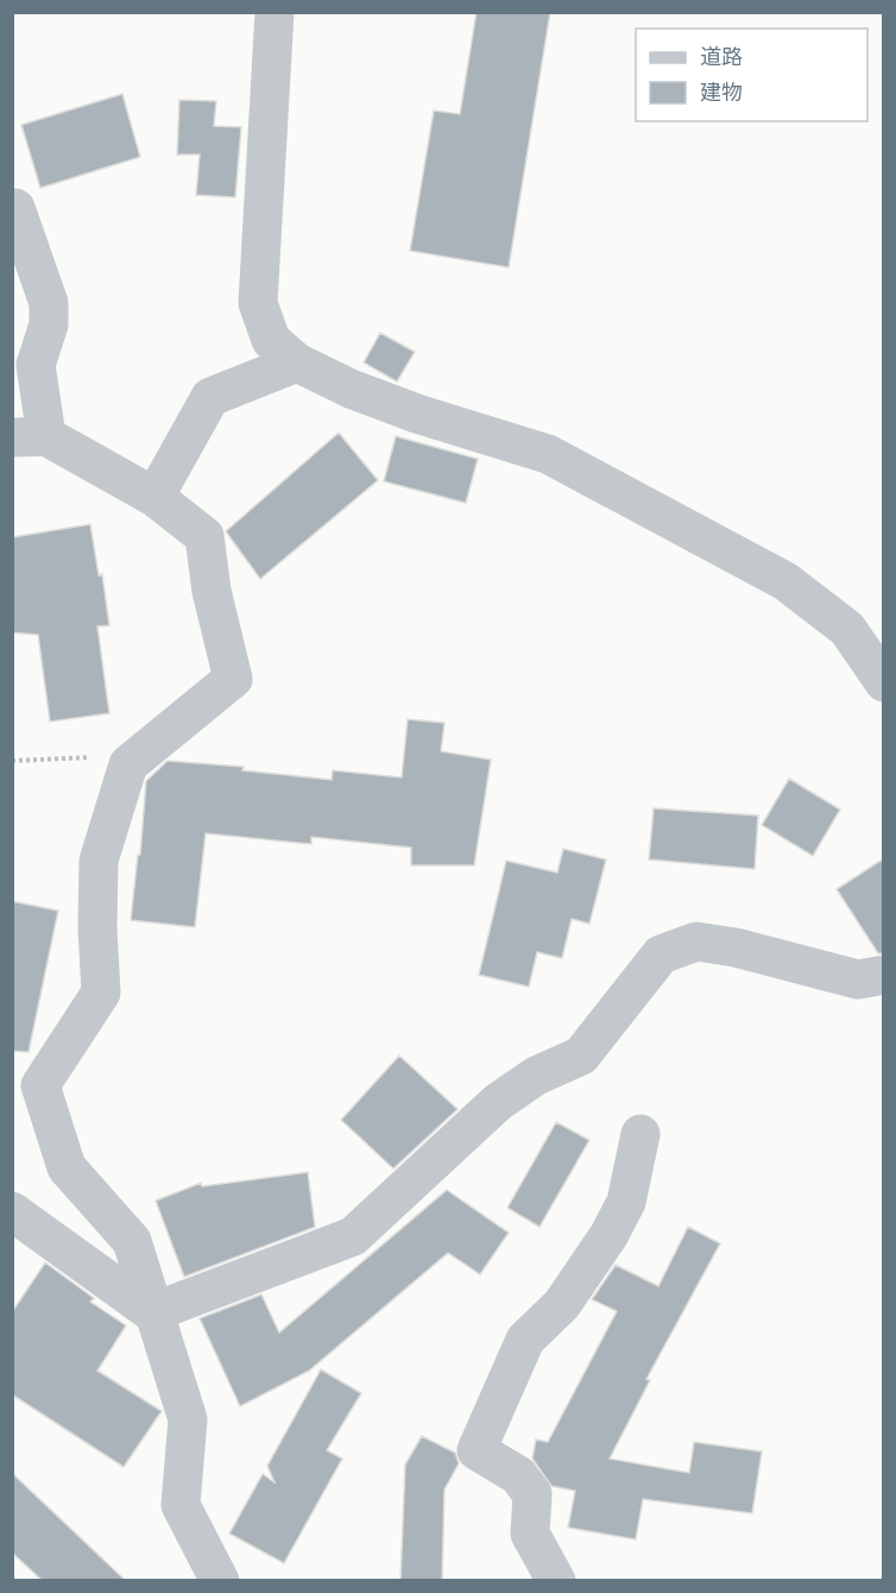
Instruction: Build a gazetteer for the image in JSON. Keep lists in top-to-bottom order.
{
  "legend": ["道路", "建物"]
}
